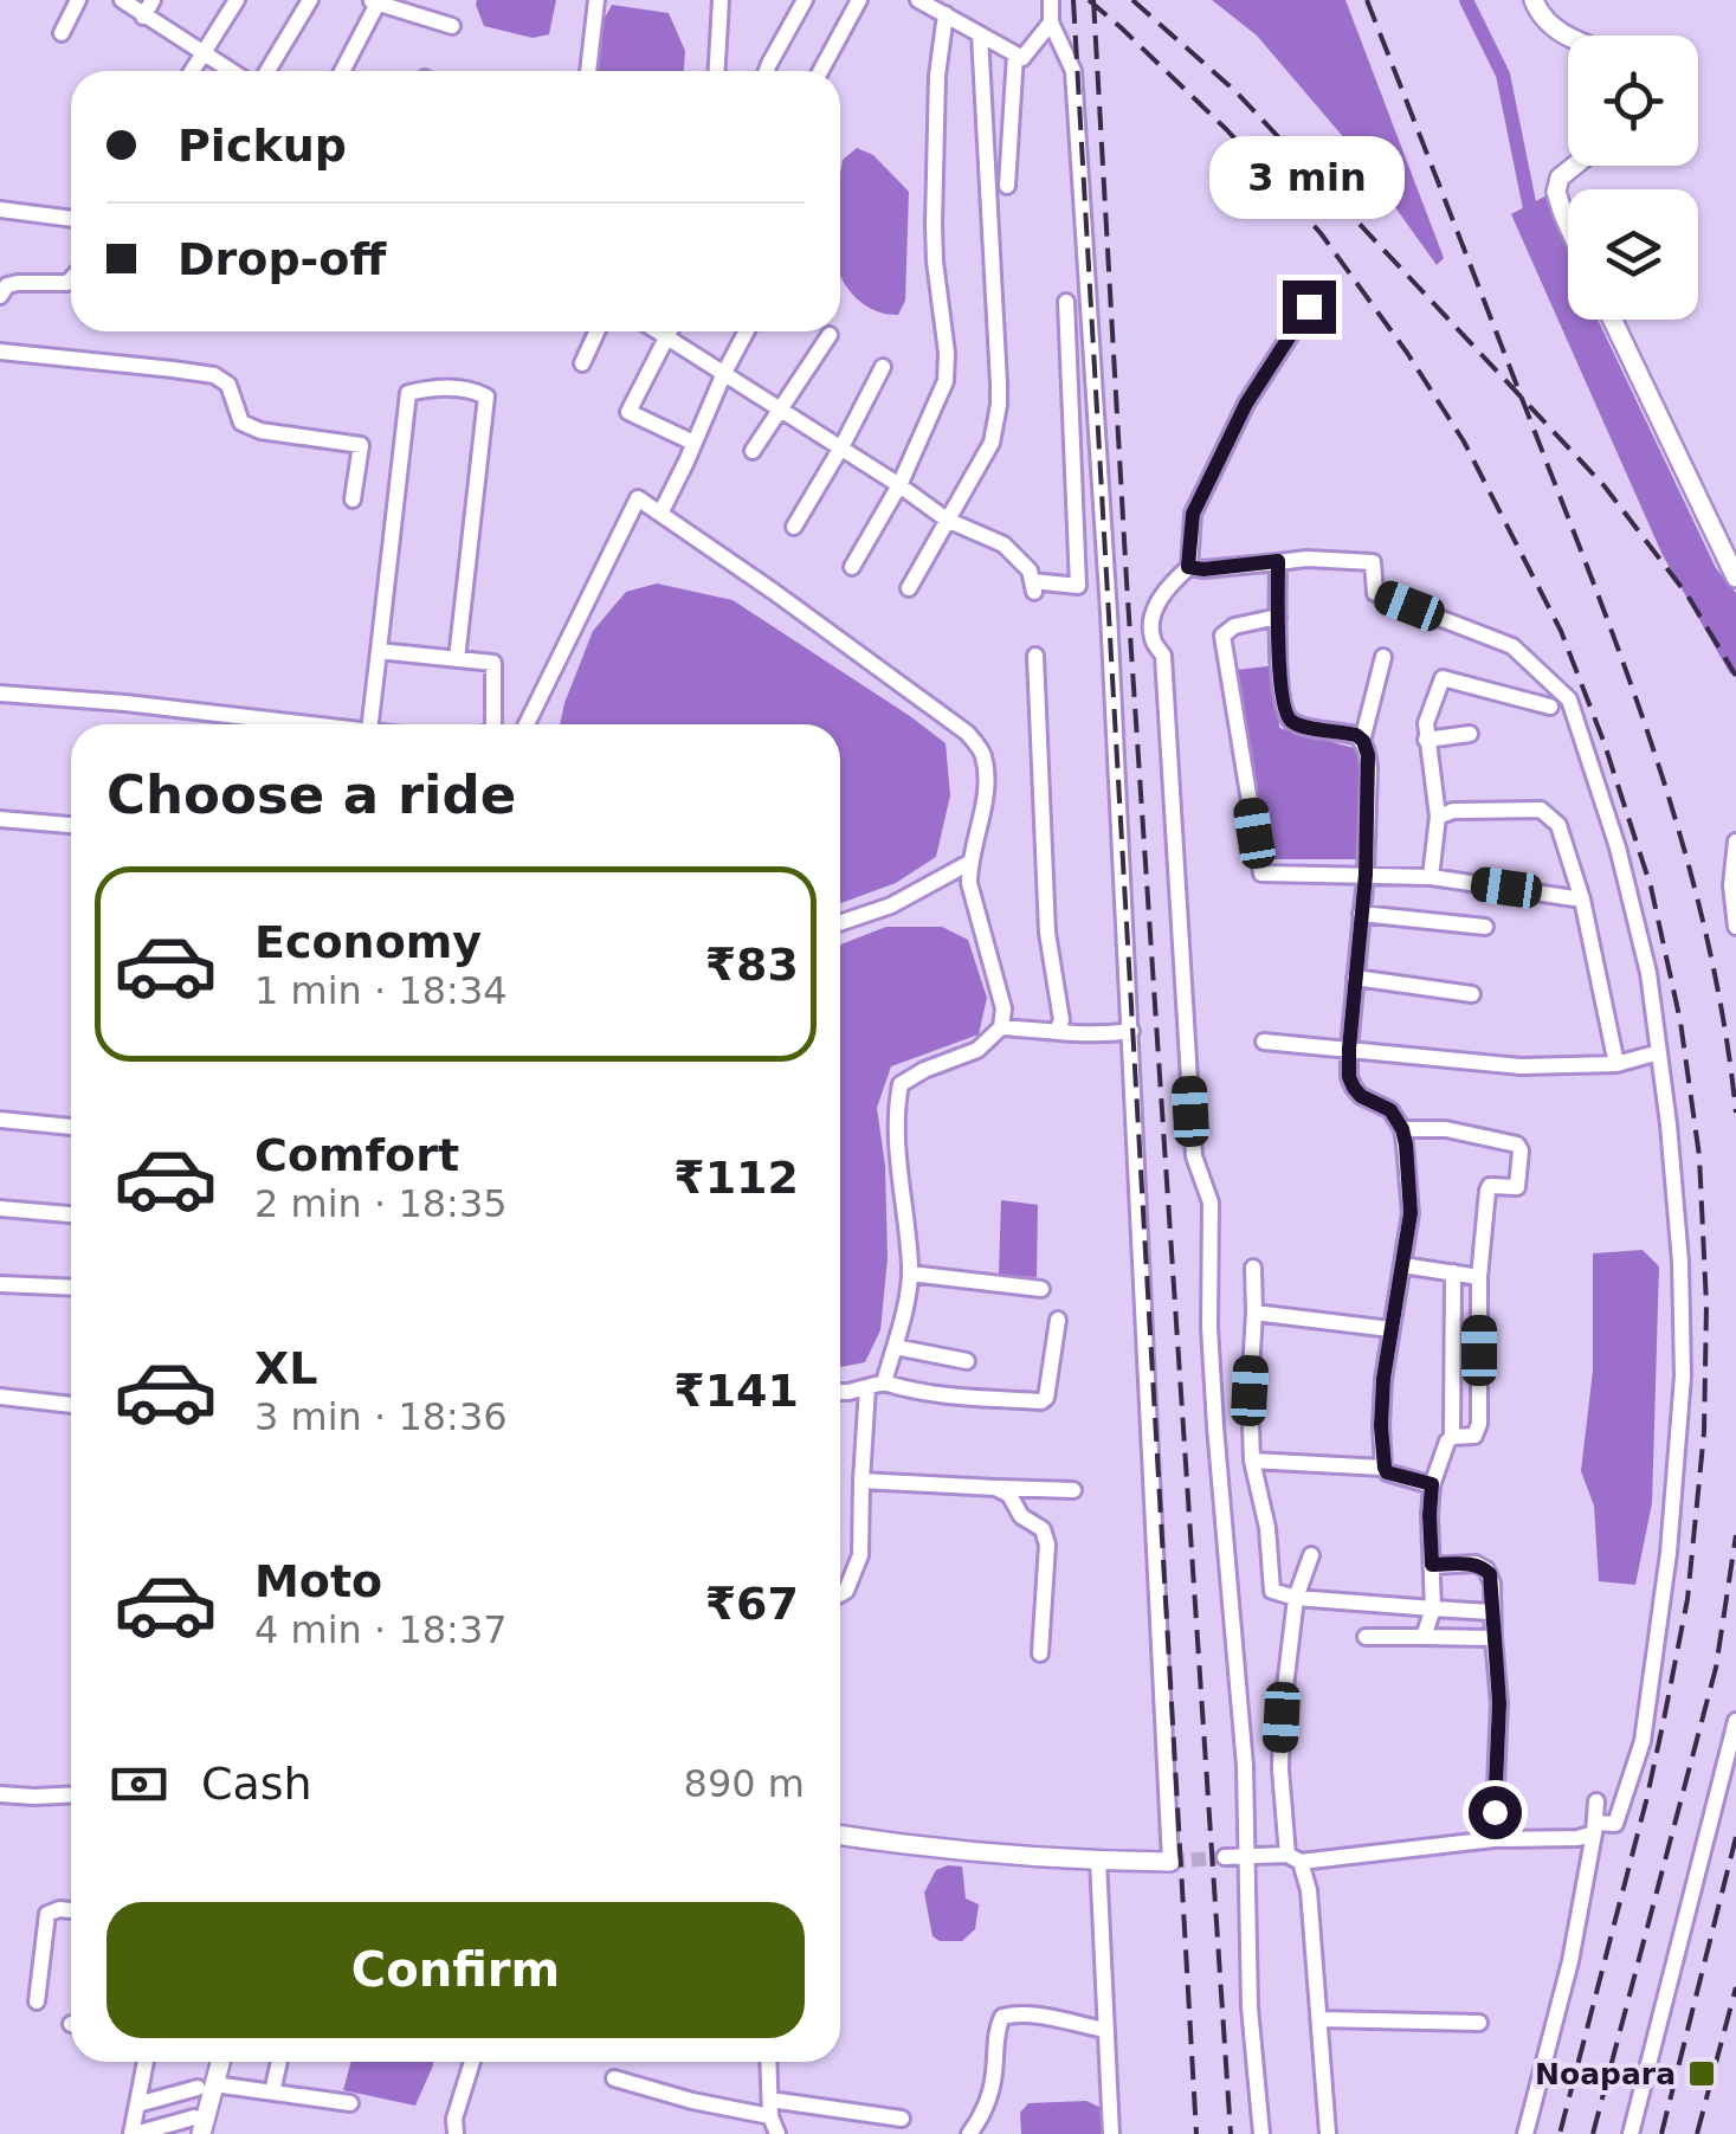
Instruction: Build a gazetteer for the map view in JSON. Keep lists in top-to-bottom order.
{
  "places": {
    "transit": ["Noapara"]
  },
  "page": {
    "banner": ["Pickup", "Drop-off"],
    "bubble": "3 min",
    "heading": "Choose a ride",
    "list": [
      {
        "name": "Economy",
        "note": "1 min · 18:34",
        "value": "₹83"
      },
      {
        "name": "Comfort",
        "note": "2 min · 18:35",
        "value": "₹112"
      },
      {
        "name": "XL",
        "note": "3 min · 18:36",
        "value": "₹141"
      },
      {
        "name": "Moto",
        "note": "4 min · 18:37",
        "value": "₹67"
      }
    ],
    "pay": ["Cash", "890 m"],
    "buttons": "Confirm"
  }
}
